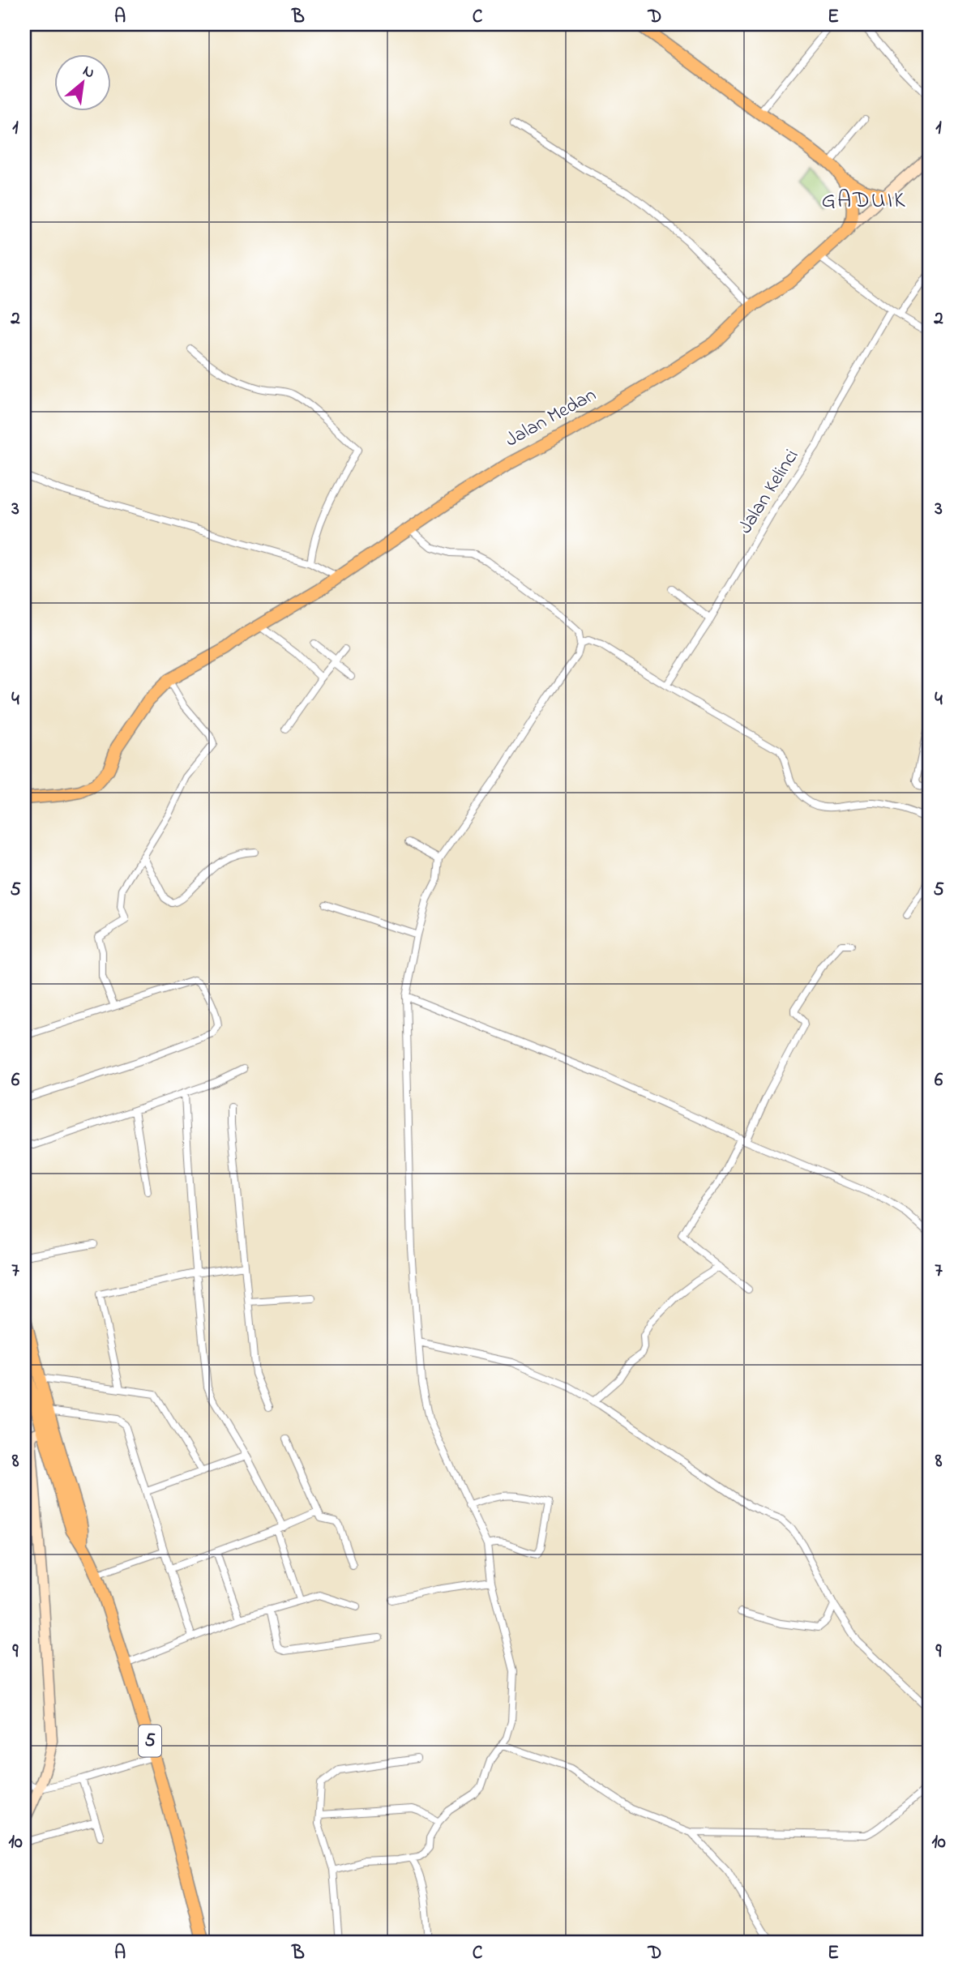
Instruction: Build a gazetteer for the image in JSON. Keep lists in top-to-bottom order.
{
  "streets": {
    "highway": ["Jalan Medan", "5"],
    "street": ["Jalan Kelinci"]
  },
  "districts": ["GADUIK"],
  "north": "top right",
  "grid": {
    "columns": [
      "A",
      "B",
      "C",
      "D",
      "E"
    ],
    "rows": [
      "1",
      "2",
      "3",
      "4",
      "5",
      "6",
      "7",
      "8",
      "9",
      "10"
    ]
  }
}
